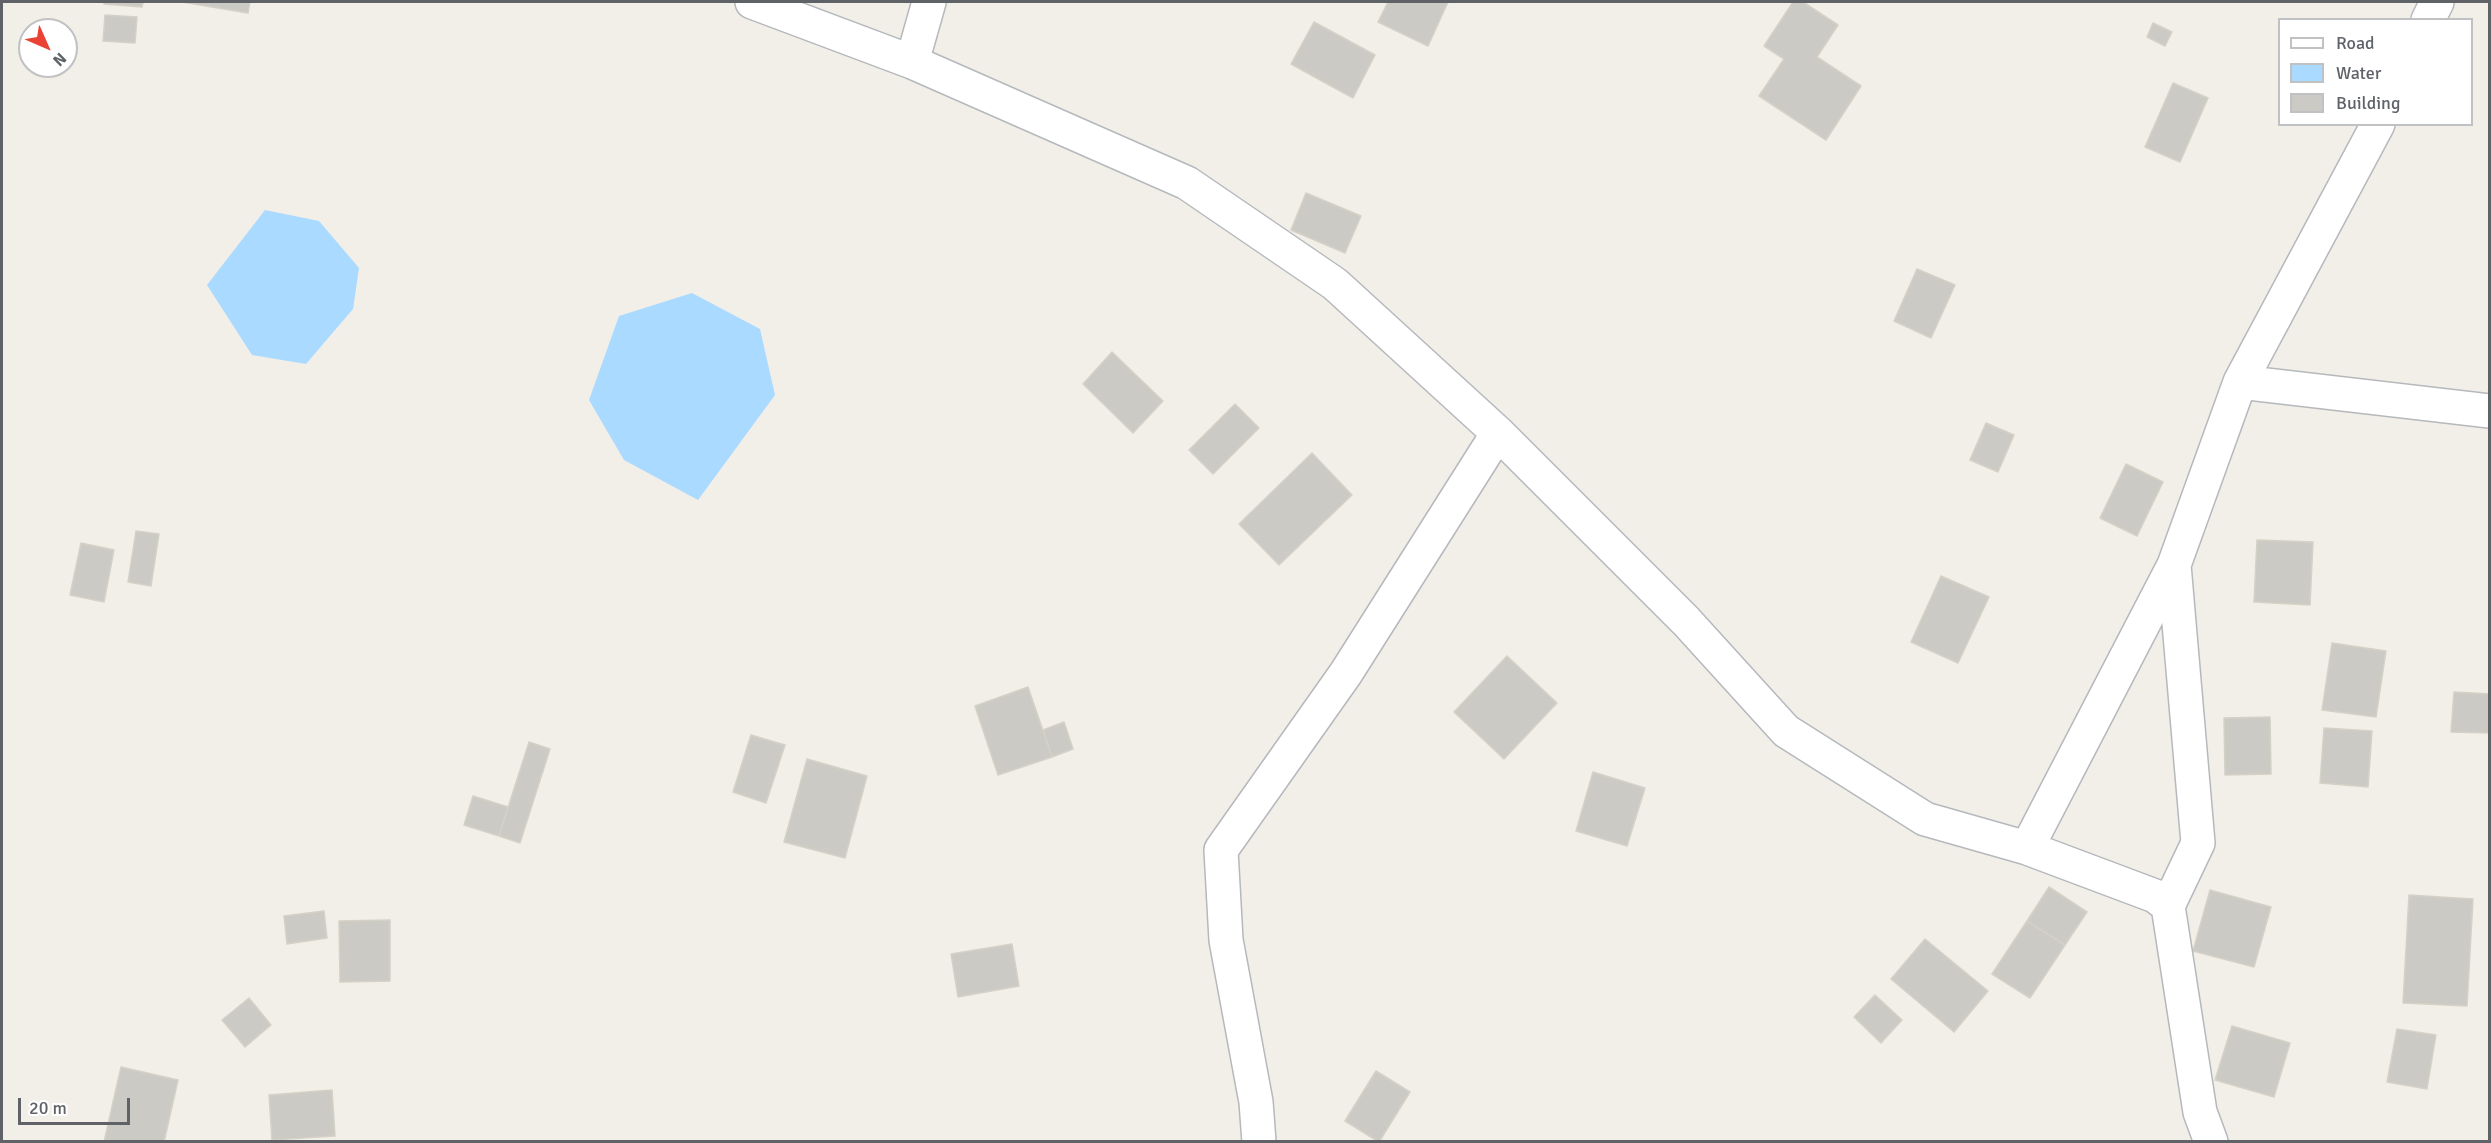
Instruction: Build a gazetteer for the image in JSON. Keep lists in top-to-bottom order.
{
  "legend": ["Road", "Water", "Building"],
  "scale_bar": "20 m",
  "north": "bottom right"
}
